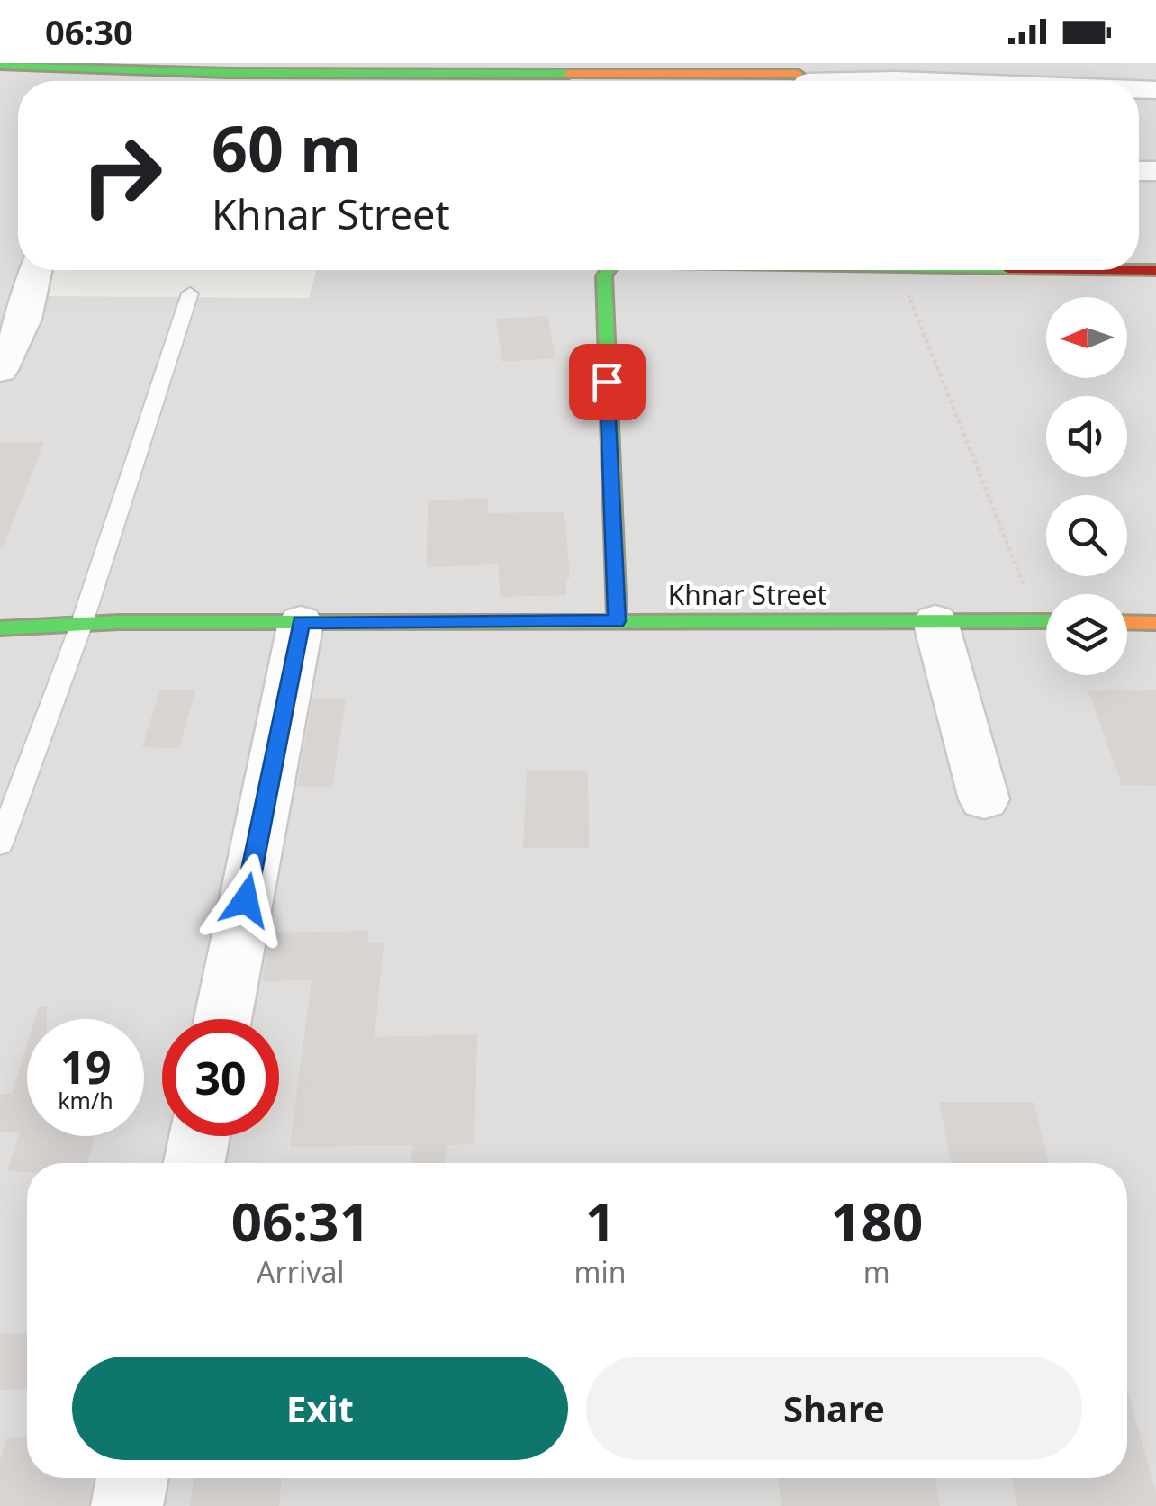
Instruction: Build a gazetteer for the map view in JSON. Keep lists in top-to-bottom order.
{
  "streets": {
    "street": ["Khnar Street"]
  },
  "north": "left",
  "page": {
    "status": "06:30",
    "turn": ["60 m", "Khnar Street"],
    "speed": "19 km/h",
    "limit": "30",
    "eta": [
      "06:31",
      "Arrival",
      "1",
      "min",
      "180",
      "m"
    ],
    "buttons": ["Exit", "Share"]
  }
}
